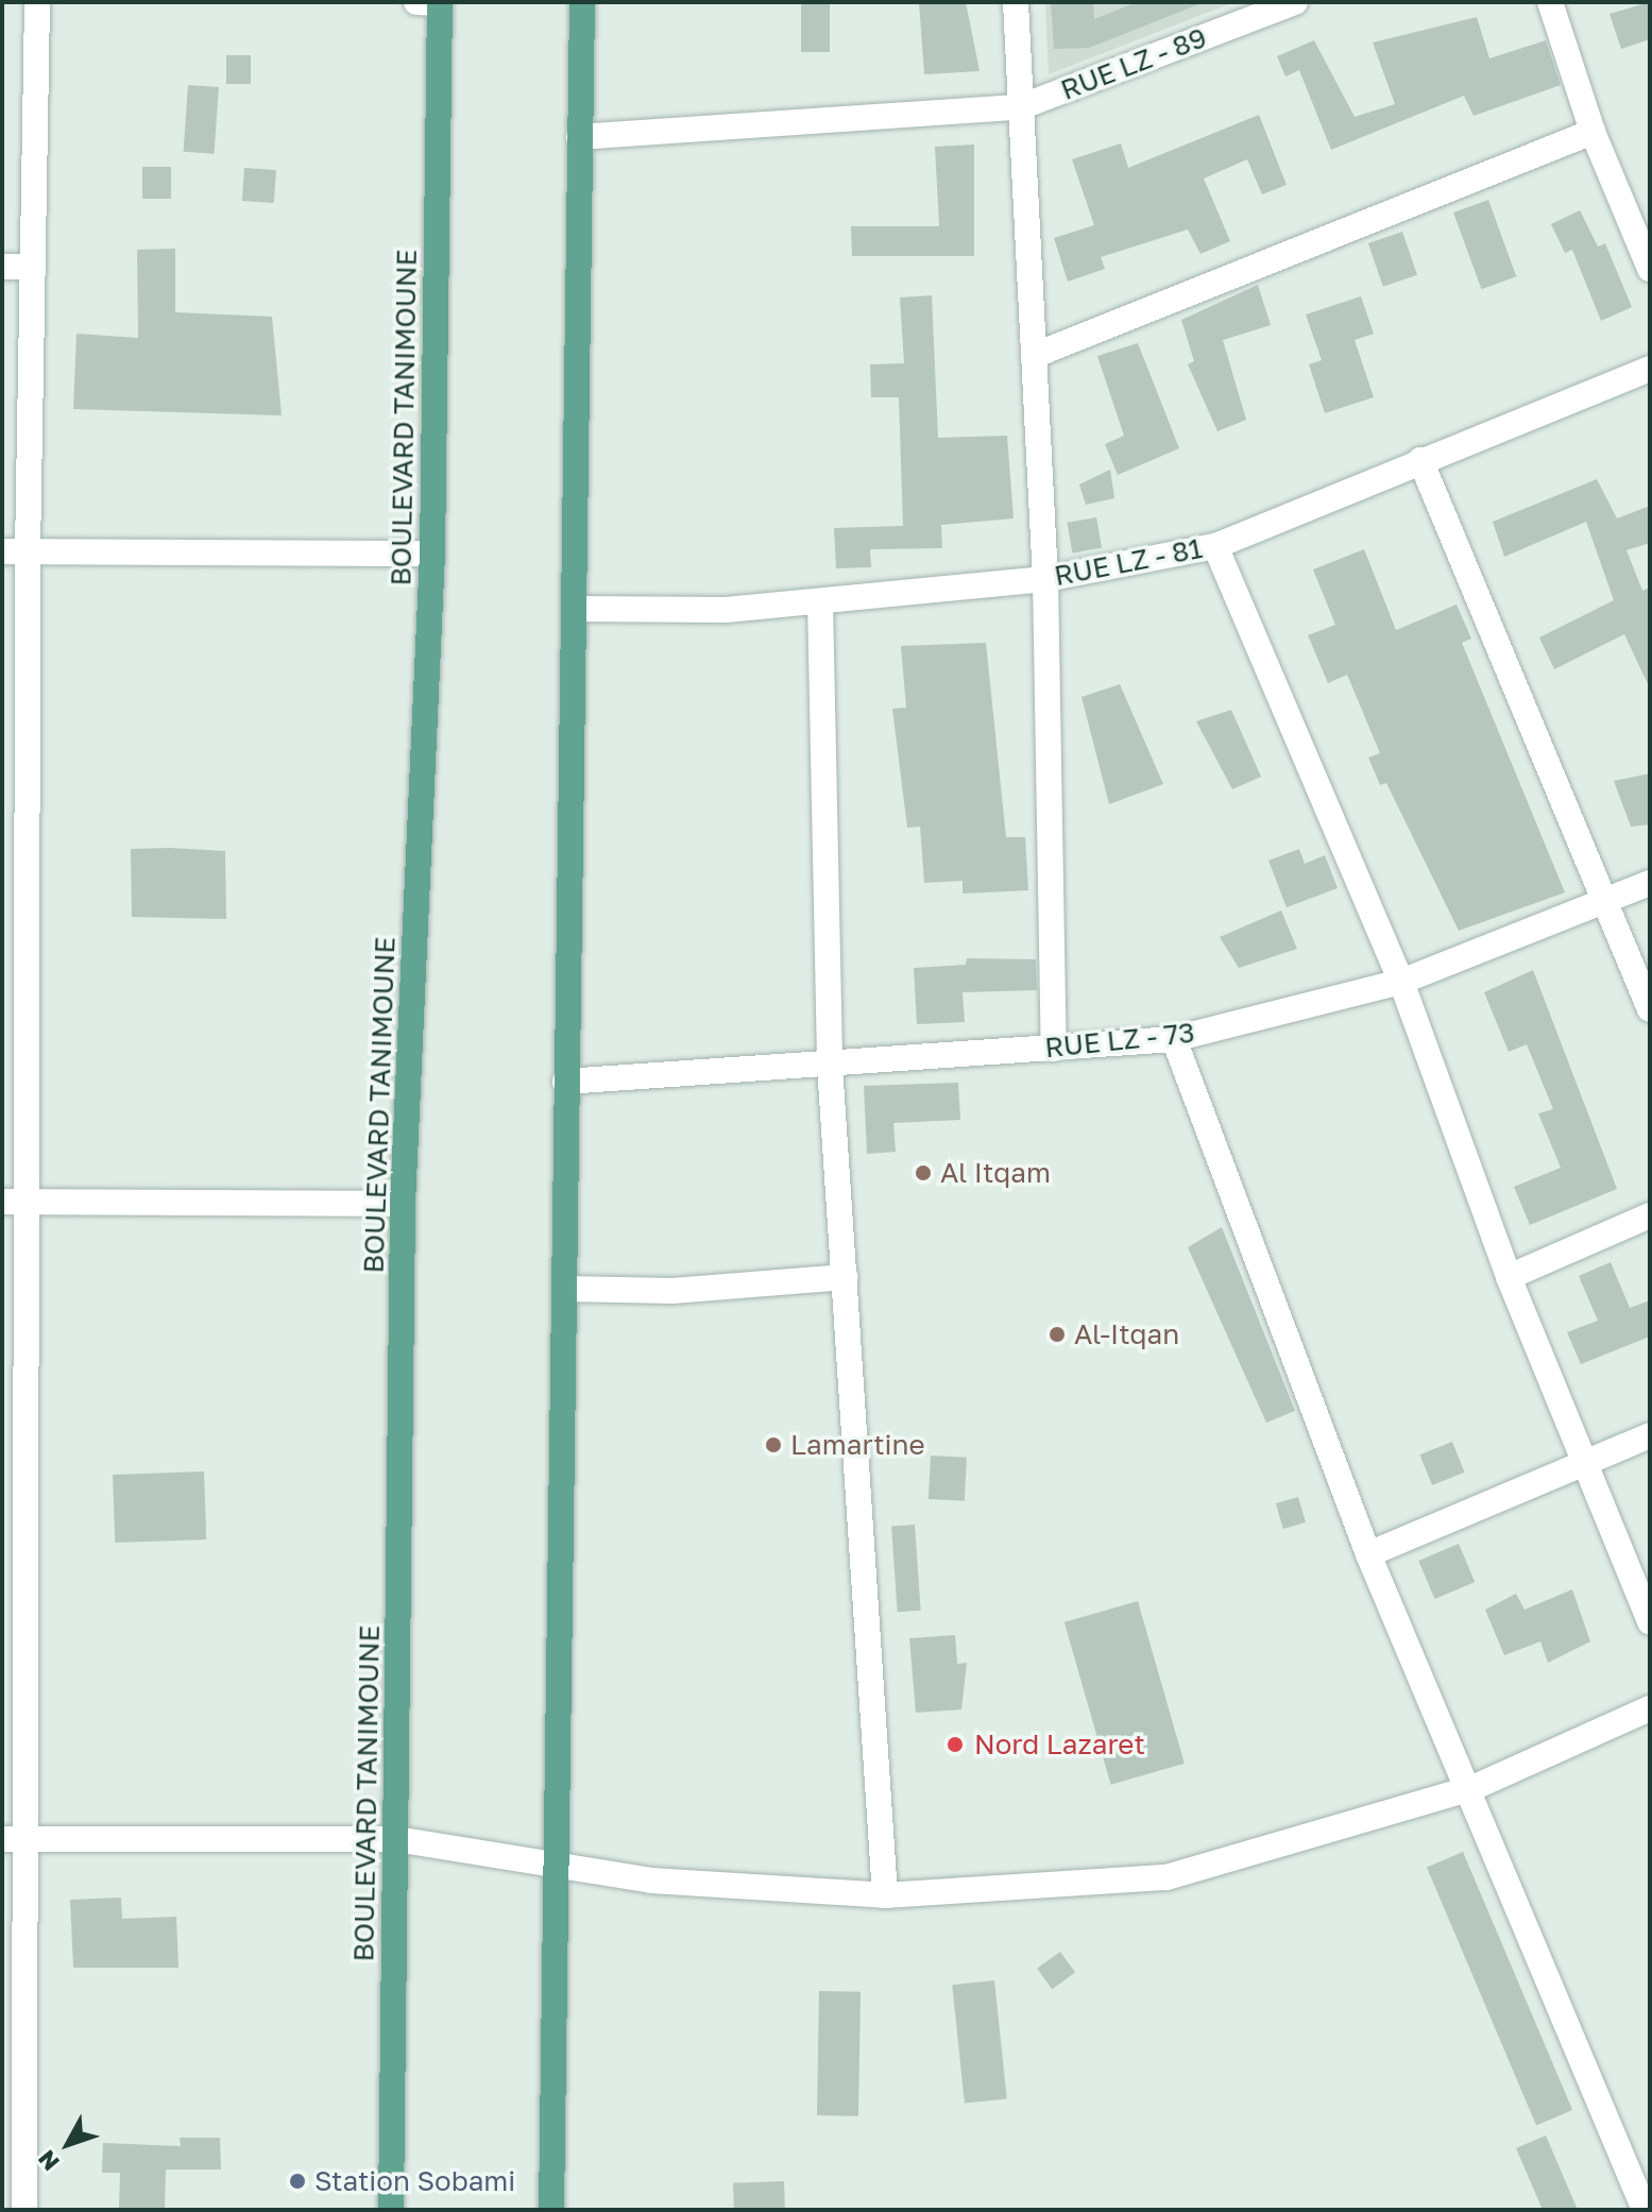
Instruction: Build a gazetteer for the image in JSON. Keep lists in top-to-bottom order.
{
  "streets": {
    "main road": ["BOULEVARD TANIMOUNE"],
    "street": ["RUE LZ - 89", "RUE LZ - 81", "RUE LZ - 73"]
  },
  "places": [
    "Al Itqam",
    "Al-Itqan",
    "Lamartine",
    "Nord Lazaret",
    "Station Sobami"
  ],
  "north": "bottom left"
}
